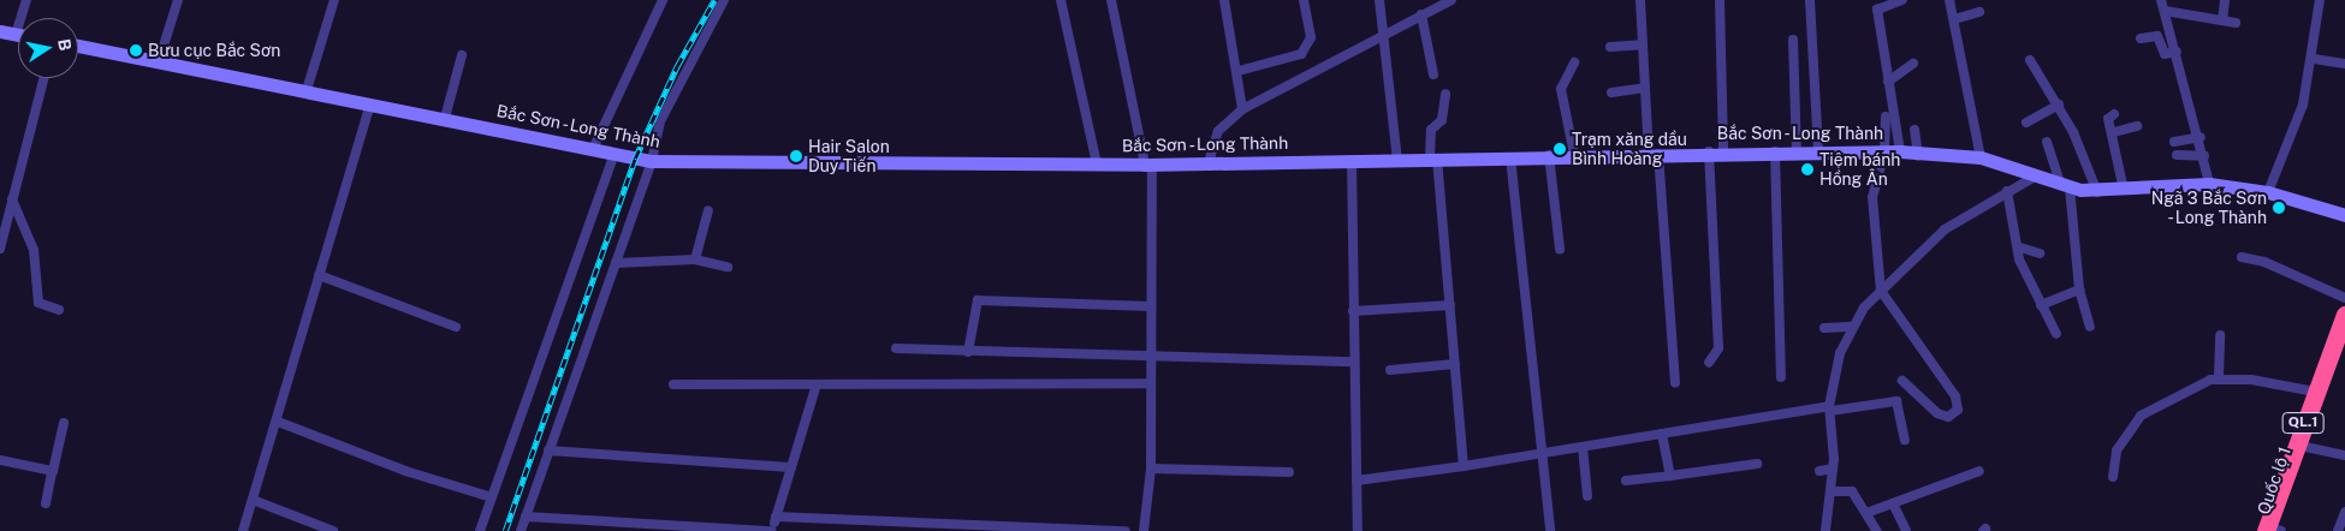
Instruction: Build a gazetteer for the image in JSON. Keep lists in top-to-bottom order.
{
  "streets": {
    "highway": ["QL.1", "Quốc lộ 1"],
    "main road": ["Bắc Sơn - Long Thành"]
  },
  "places": [
    "Bưu cục Bắc Sơn",
    "Trạm xăng dầu Bình Hoàng",
    "Hair Salon Duy Tiến",
    "Tiệm bánh Hồng Ân",
    "Ngã 3 Bắc Sơn - Long Thành"
  ],
  "north": "right"
}
